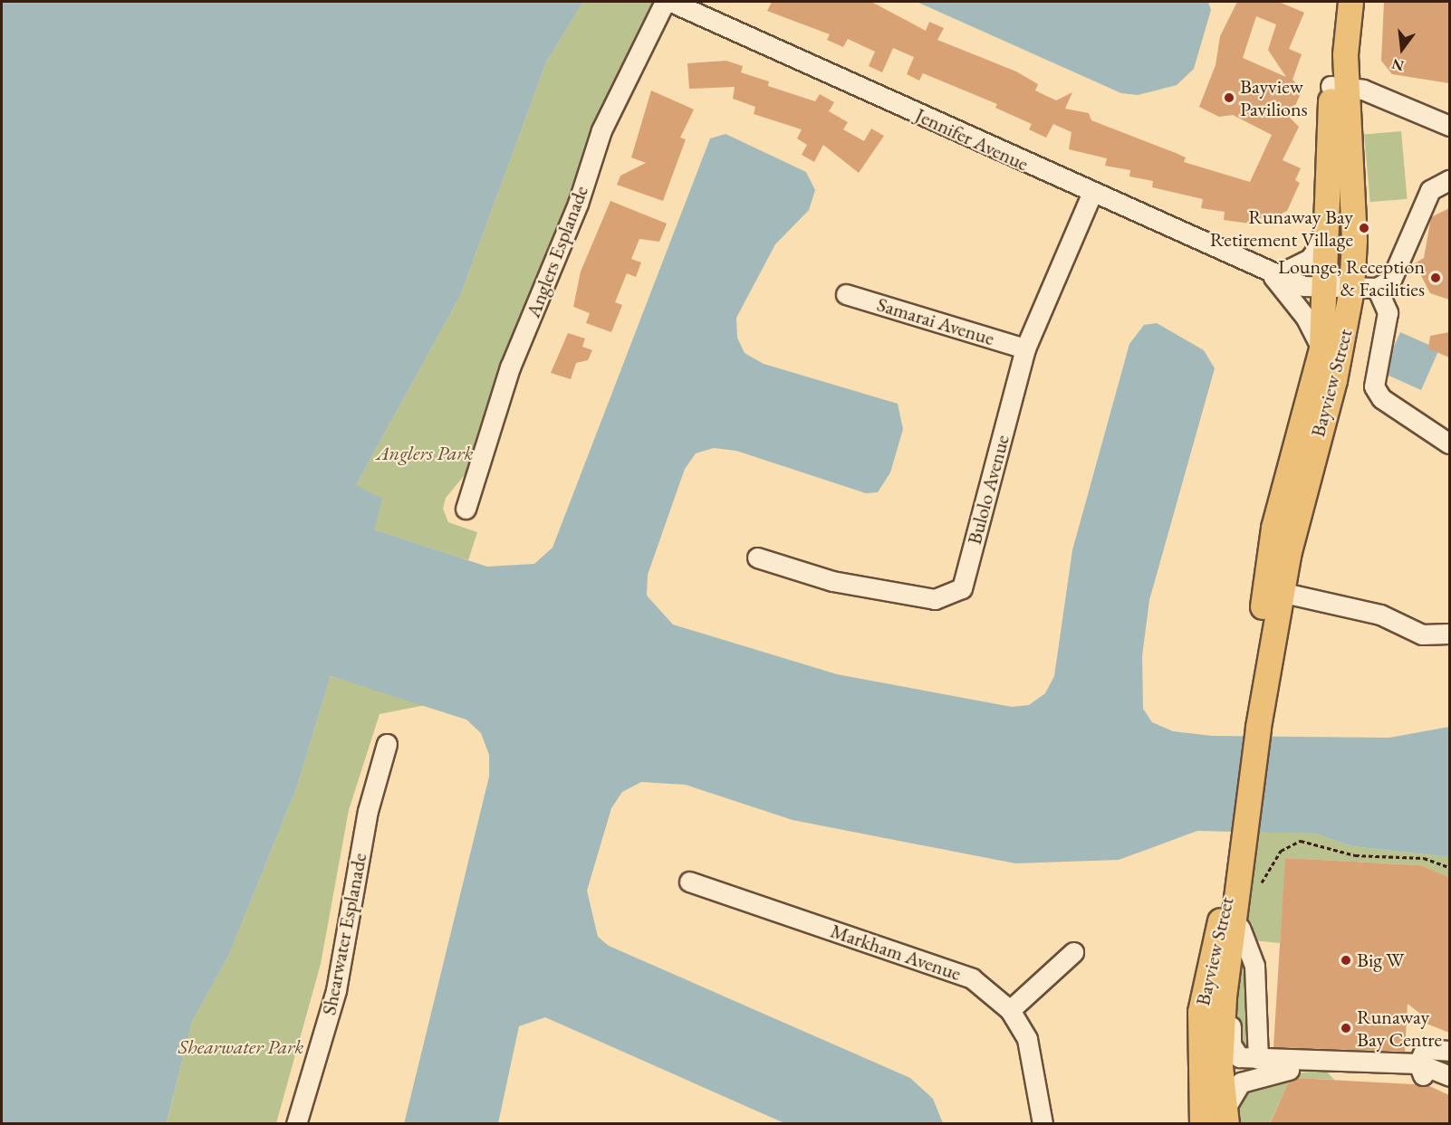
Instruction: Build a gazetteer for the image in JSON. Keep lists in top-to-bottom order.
{
  "streets": {
    "main road": ["Bayview Street"],
    "street": [
      "Jennifer Avenue",
      "Anglers Esplanade",
      "Samarai Avenue",
      "Bulolo Avenue",
      "Shearwater Esplanade",
      "Markham Avenue"
    ]
  },
  "crossings": [
    ["Jennifer Avenue", "Bayview Street"],
    ["Jennifer Avenue", "Bulolo Avenue"],
    ["Samarai Avenue", "Bulolo Avenue"]
  ],
  "parks": ["Anglers Park", "Shearwater Park"],
  "places": [
    "Bayview Pavilions",
    "Runaway Bay Retirement Village",
    "Lounge, Reception & Facilities",
    "Big W",
    "Runaway Bay Centre"
  ],
  "north": "bottom"
}
